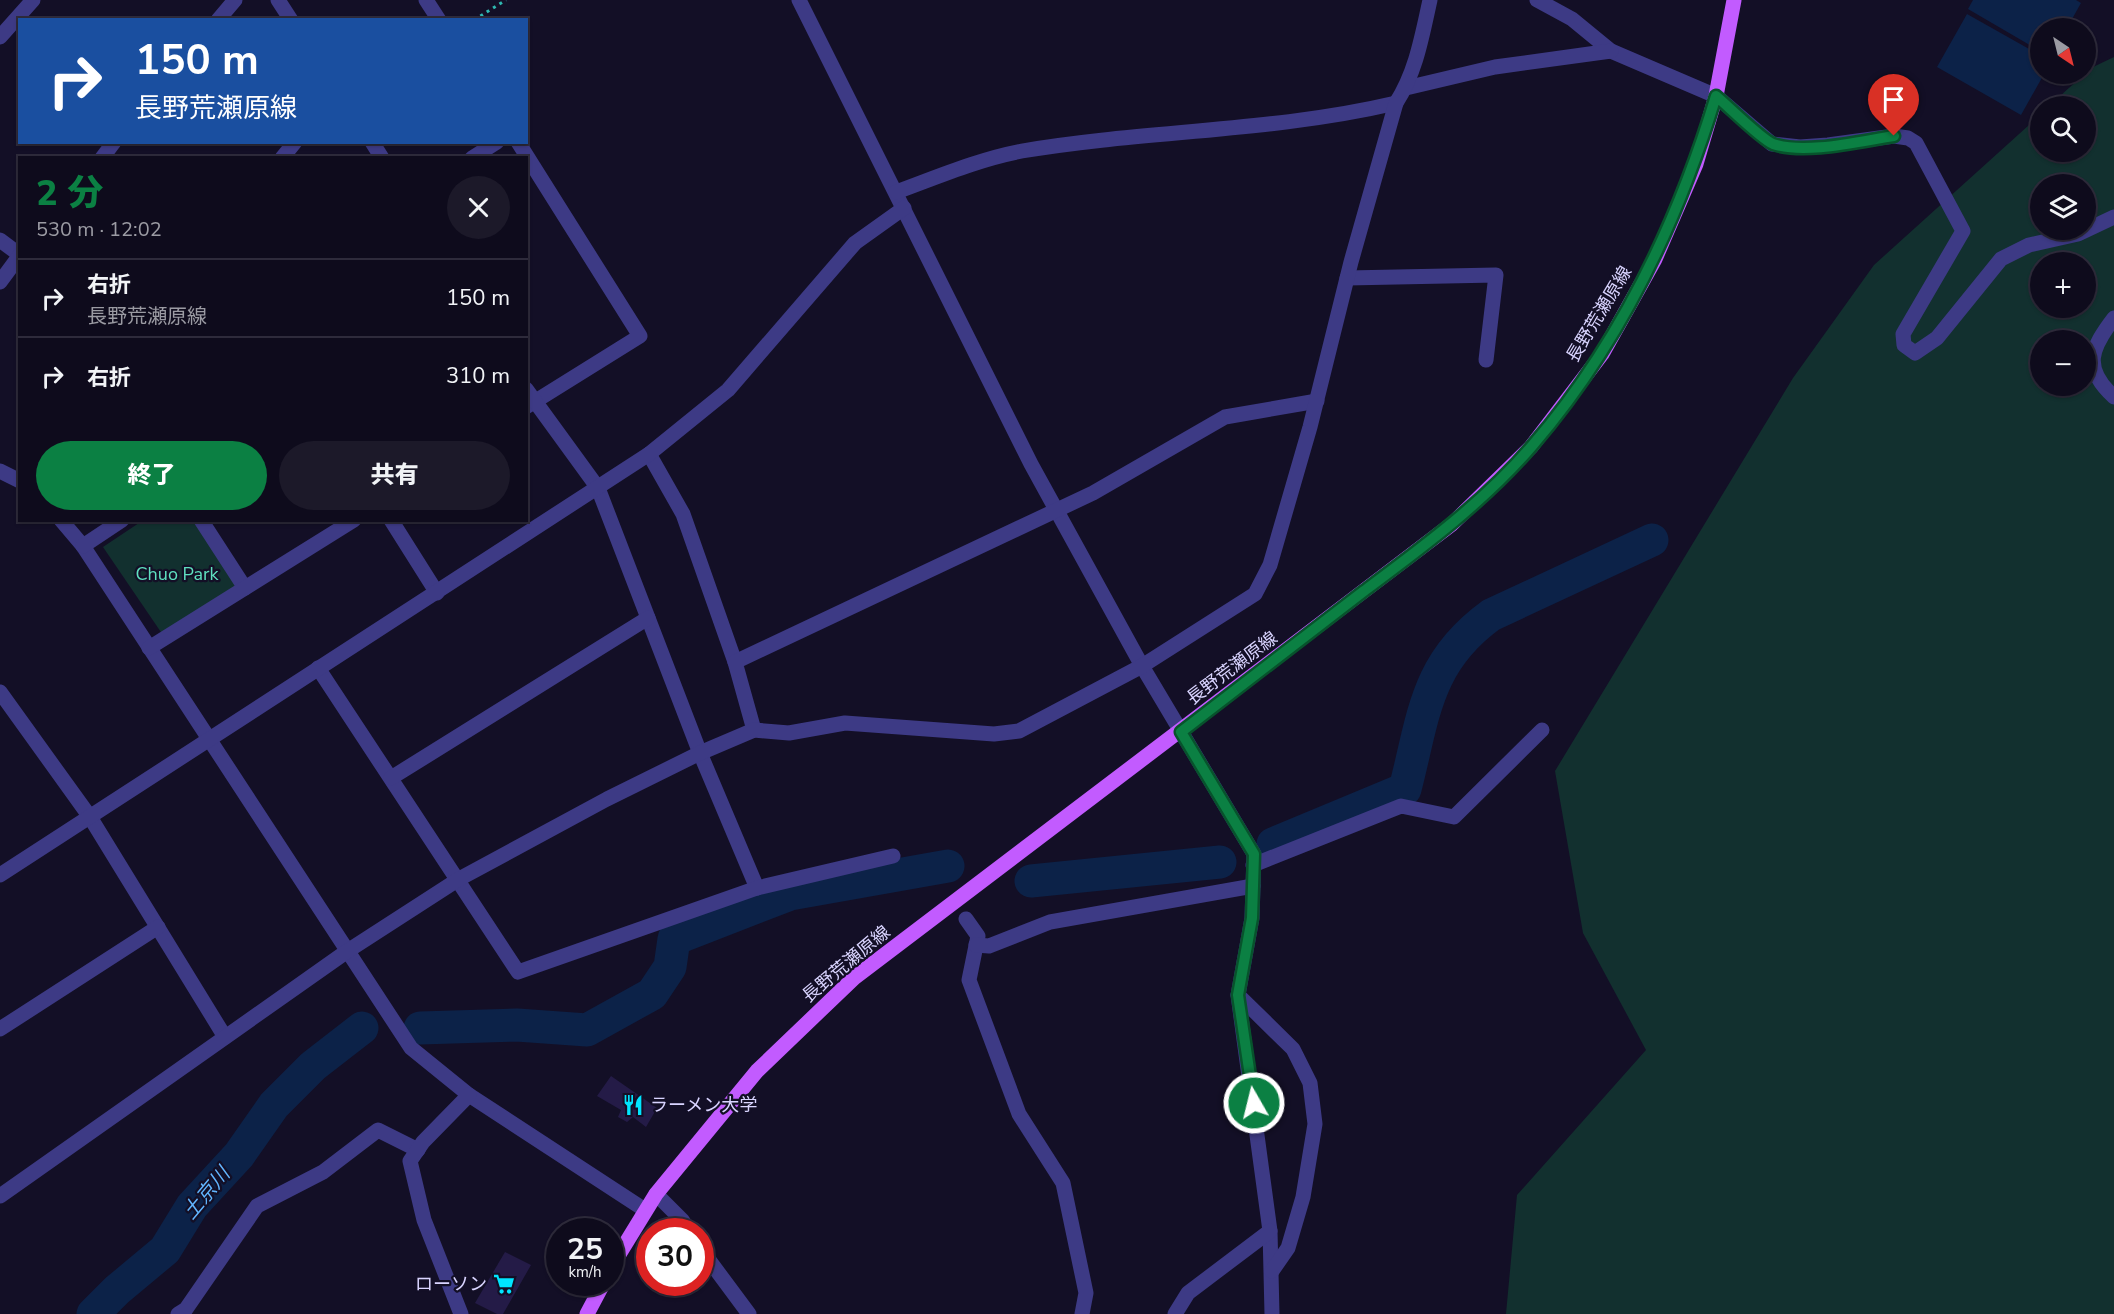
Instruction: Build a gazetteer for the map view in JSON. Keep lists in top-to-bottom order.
{
  "streets": {
    "main road": ["長野荒瀬原線"]
  },
  "water": ["土京川"],
  "parks": ["Chuo Park"],
  "places": {
    "restaurant": ["ラーメン大学"],
    "supermarket": ["ローソン"]
  },
  "north": "bottom right",
  "page": {
    "map_buttons": ["+", "−"],
    "turn": ["150 m", "長野荒瀬原線"],
    "heading": ["2 分", "530 m · 12:02"],
    "list": [
      {
        "name": "右折",
        "note": "長野荒瀬原線",
        "value": "150 m"
      },
      {
        "name": "右折",
        "value": "310 m"
      }
    ],
    "buttons": ["終了", "共有"],
    "speed": "25 km/h",
    "limit": "30"
  }
}
